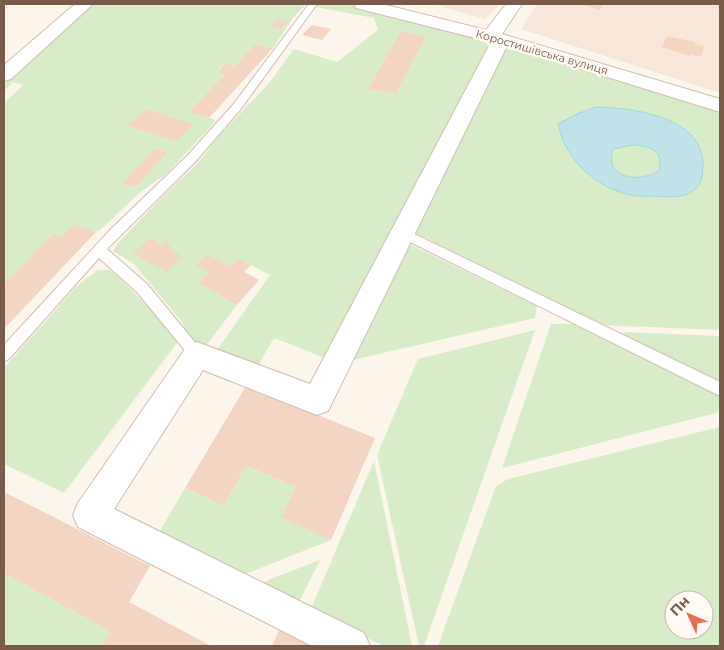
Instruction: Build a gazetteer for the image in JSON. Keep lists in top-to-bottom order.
{
  "streets": {
    "street": ["Коростишівська вулиця"]
  },
  "north": "top left"
}
